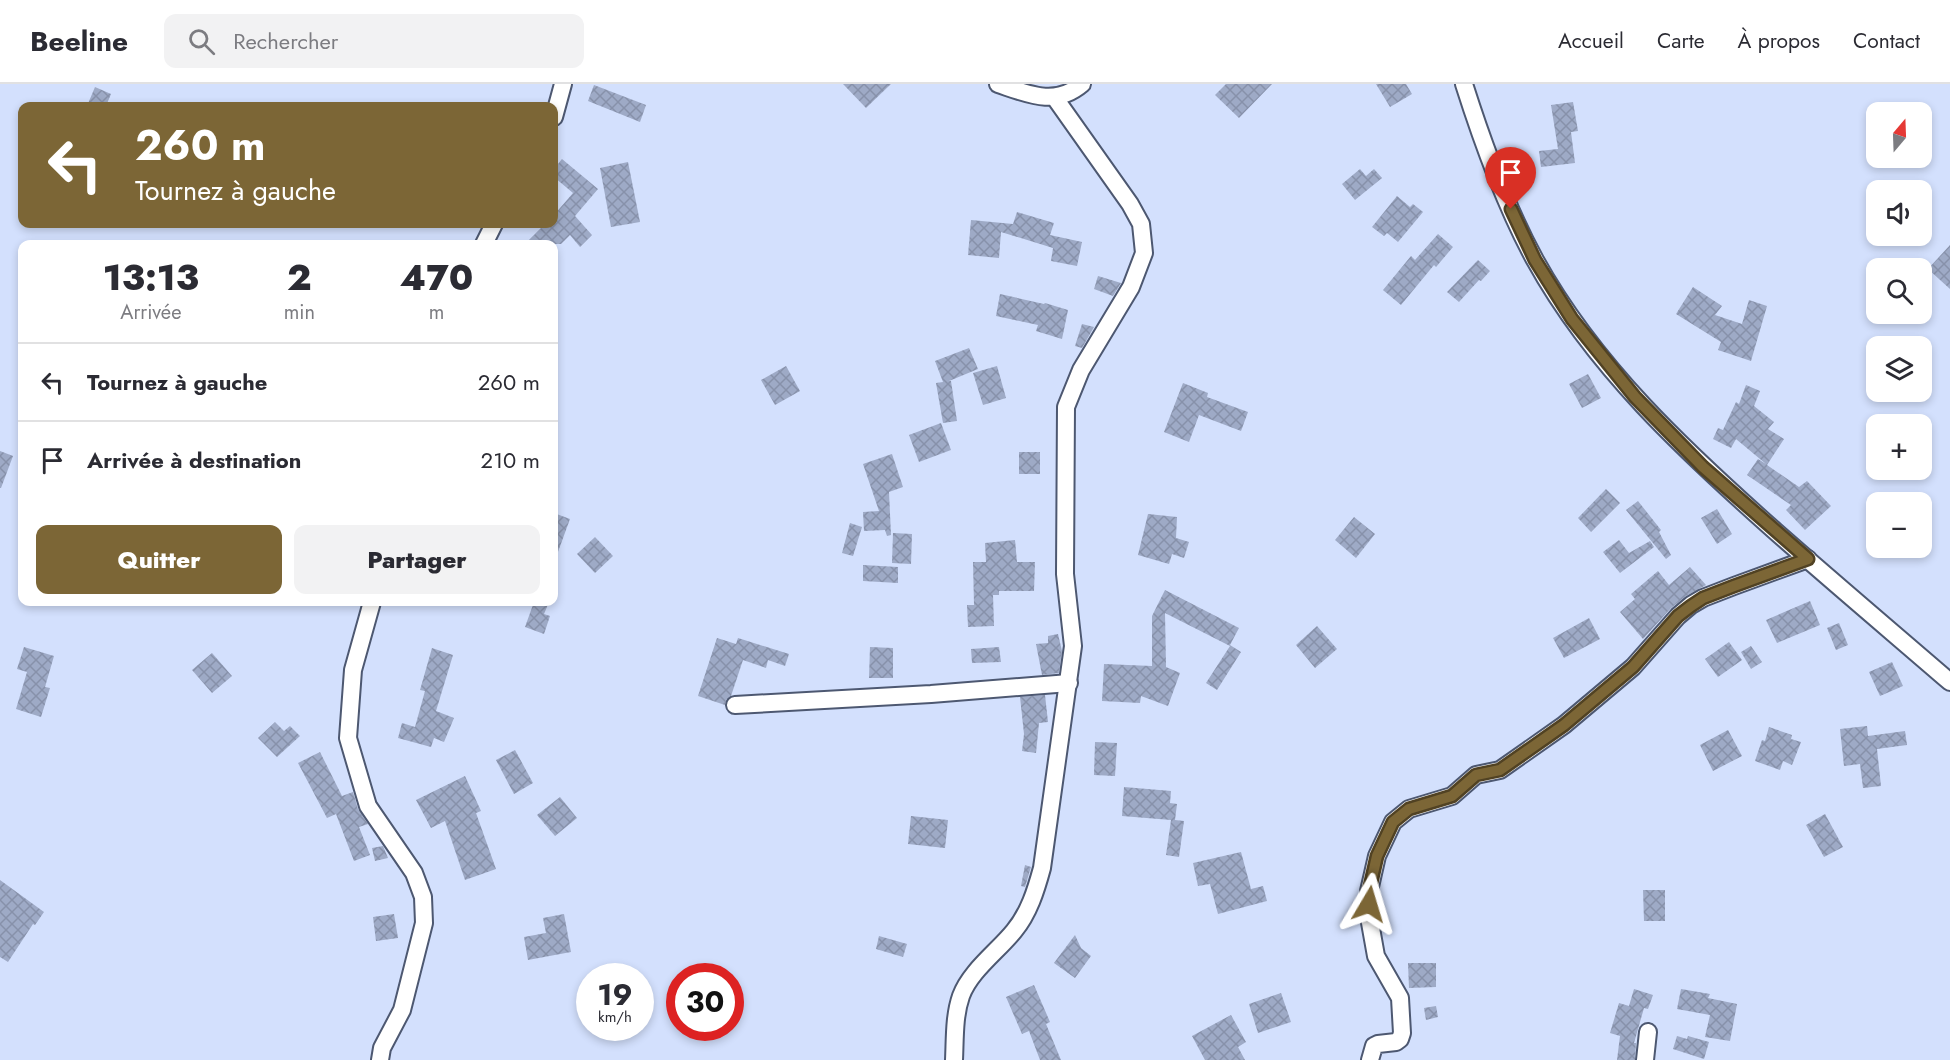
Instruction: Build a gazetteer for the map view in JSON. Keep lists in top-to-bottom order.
{
  "north": "top",
  "page": {
    "header": "Beeline",
    "search": "Rechercher",
    "nav": [
      "Accueil",
      "Carte",
      "À propos",
      "Contact"
    ],
    "map_buttons": ["+", "−"],
    "turn": ["260 m", "Tournez à gauche"],
    "eta": [
      "13:13",
      "Arrivée",
      "2",
      "min",
      "470",
      "m"
    ],
    "list": [
      {
        "name": "Tournez à gauche",
        "value": "260 m"
      },
      {
        "name": "Arrivée à destination",
        "value": "210 m"
      }
    ],
    "buttons": ["Quitter", "Partager"],
    "speed": "19 km/h",
    "limit": "30"
  }
}
